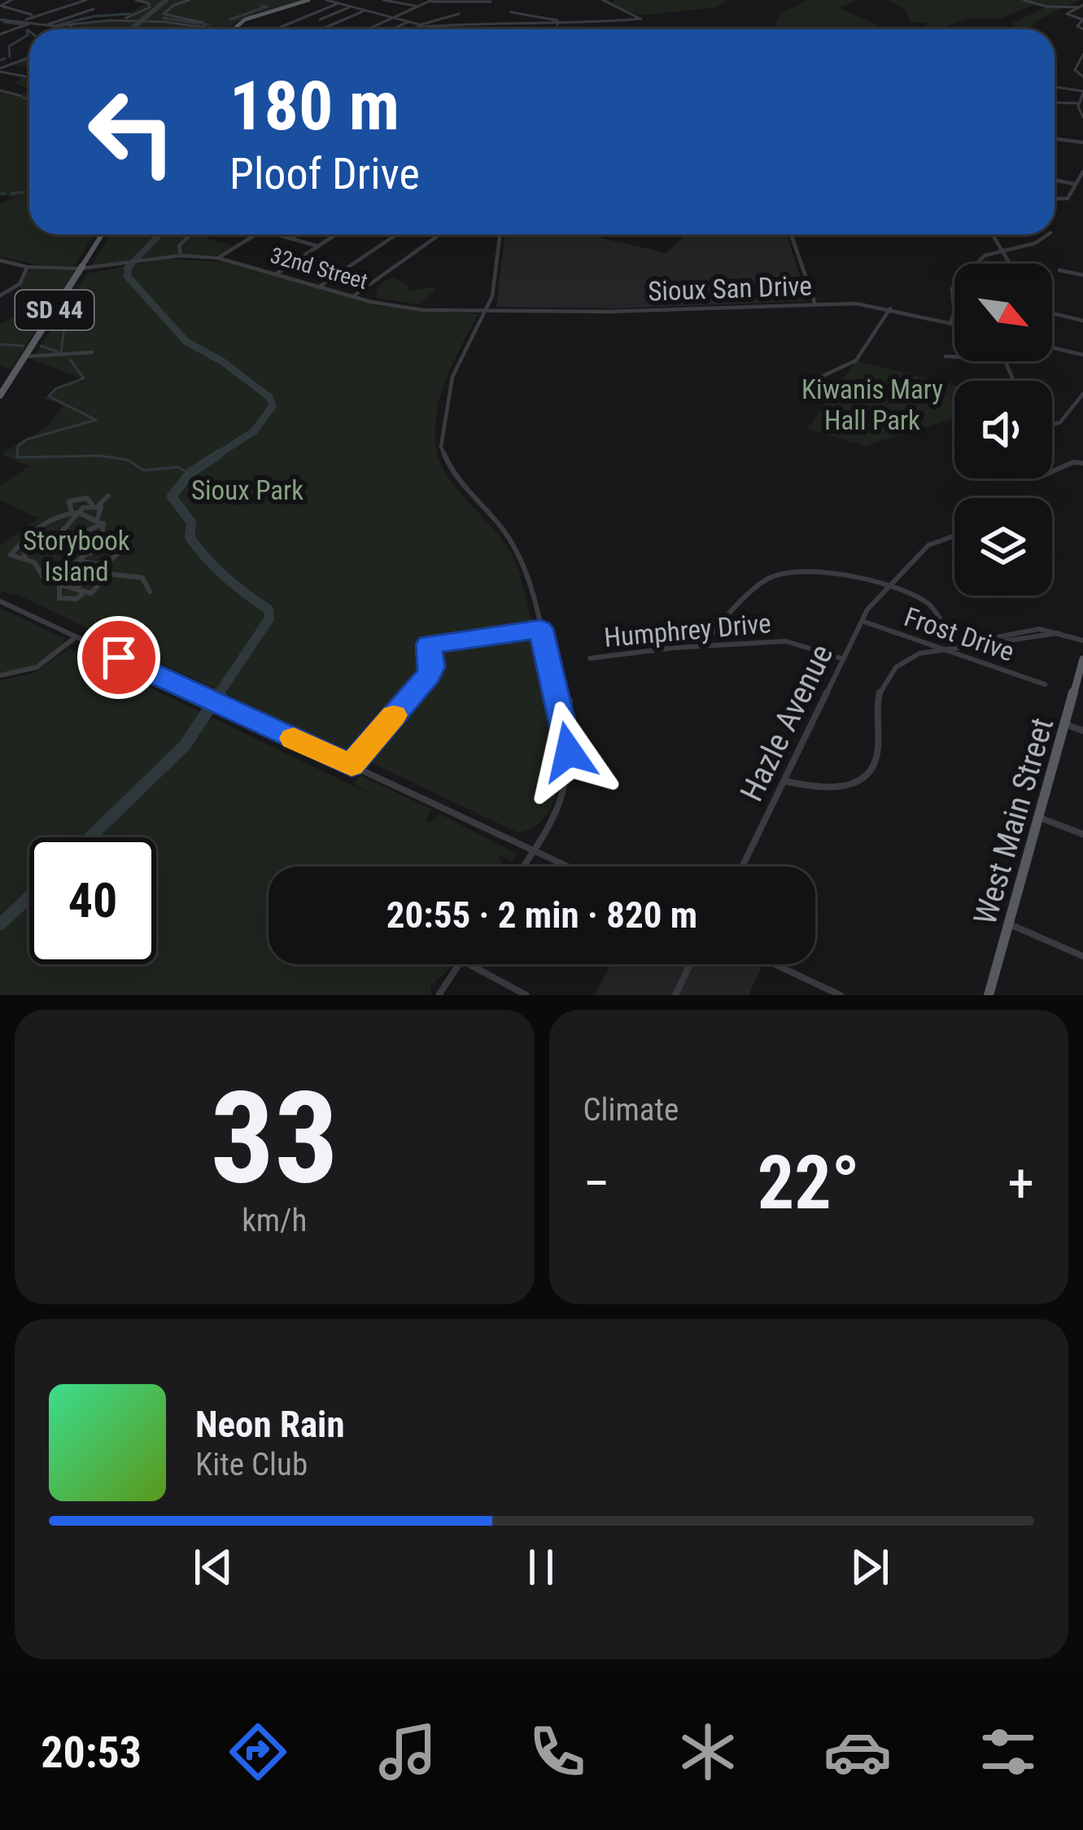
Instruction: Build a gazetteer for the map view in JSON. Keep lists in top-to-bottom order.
{
  "streets": {
    "main road": ["SD 44", "West Main Street"],
    "street": [
      "32nd Street",
      "Sioux San Drive",
      "Humphrey Drive",
      "Frost Drive",
      "Hazle Avenue"
    ]
  },
  "crossings": [
    ["32nd Street", "Sioux San Drive"],
    ["32nd Street", "SD 44"],
    ["Humphrey Drive", "Hazle Avenue"],
    ["Frost Drive", "Hazle Avenue"]
  ],
  "parks": ["Kiwanis Mary Hall Park", "Sioux Park", "Storybook Island"],
  "north": "bottom right",
  "page": {
    "turn": ["180 m", "Ploof Drive"],
    "limit": "40",
    "trip": "20:55 · 2 min · 820 m",
    "tile": [
      ["33", "km/h"],
      "Climate"
    ],
    "heat": ["−", "22°", "+"],
    "song": ["Neon Rain", "Kite Club"],
    "tabs": "20:53"
  }
}
